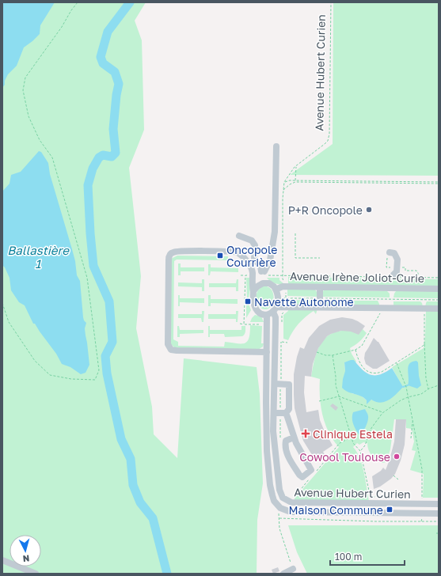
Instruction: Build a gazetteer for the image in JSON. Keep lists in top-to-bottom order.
{
  "streets": {
    "street": ["Avenue Hubert Curien", "Avenue Irène Joliot-Curie"]
  },
  "crossings": [
    ["Avenue Hubert Curien", "Avenue Irène Joliot-Curie"]
  ],
  "water": ["Ballastière 1"],
  "places": {
    "other": ["P+R Oncopole", "Cowool Toulouse"],
    "transit": ["Oncopole Courrière", "Navette Autonome", "Maison Commune"],
    "health": ["Clinique Estela"]
  },
  "scale_bar": "100 m",
  "north": "bottom"
}
